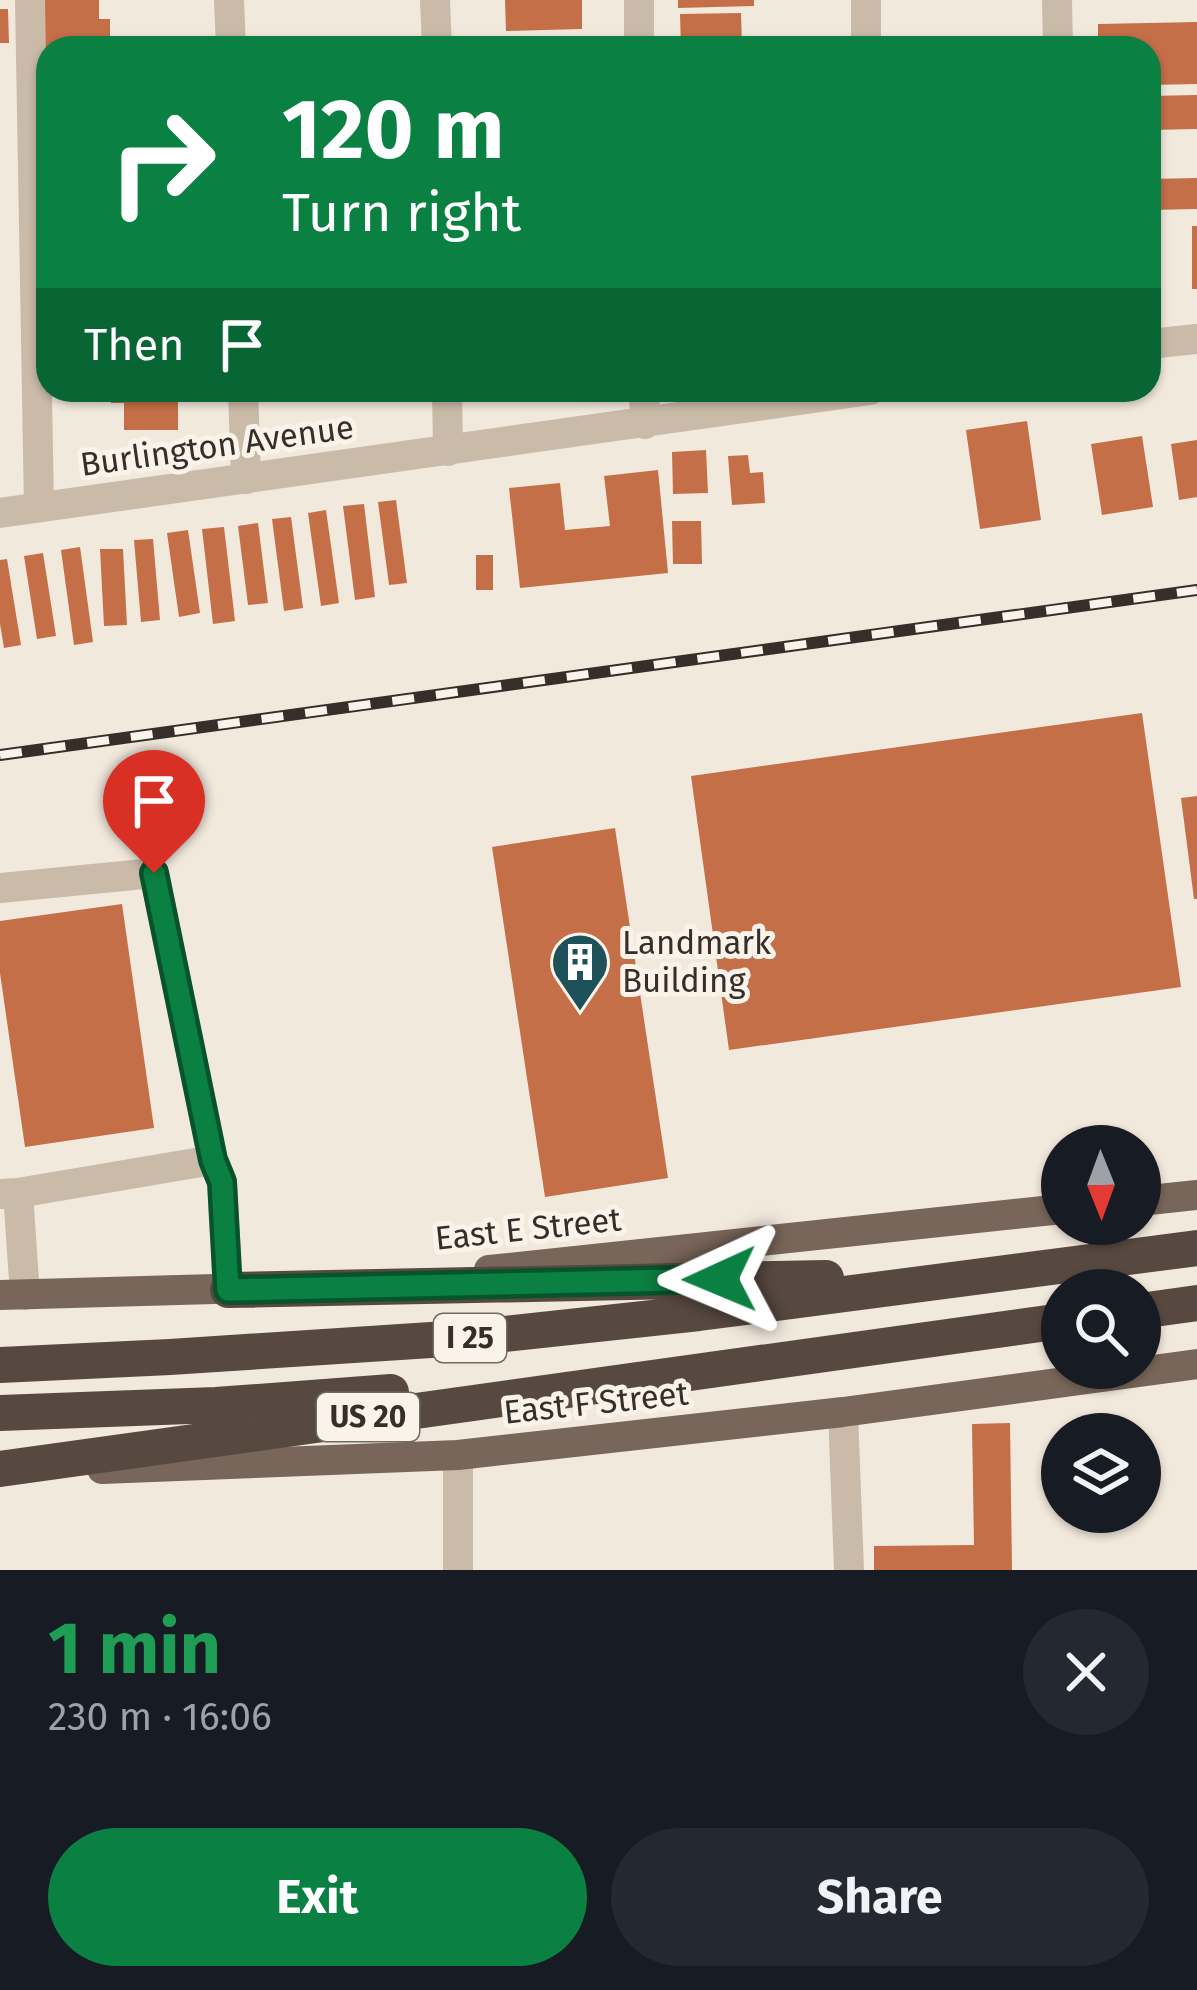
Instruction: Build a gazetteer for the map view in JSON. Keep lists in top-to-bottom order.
{
  "streets": {
    "highway": ["I 25", "US 20"],
    "main road": ["East E Street", "East F Street"],
    "street": ["Burlington Avenue"]
  },
  "crossings": [
    ["I 25", "US 20"],
    ["East F Street", "US 20"]
  ],
  "places": {
    "building": ["Landmark Building"]
  },
  "north": "bottom",
  "page": {
    "turn": ["120 m", "Turn right"],
    "then": "Then",
    "heading": ["1 min", "230 m · 16:06"],
    "buttons": ["Exit", "Share"]
  }
}
